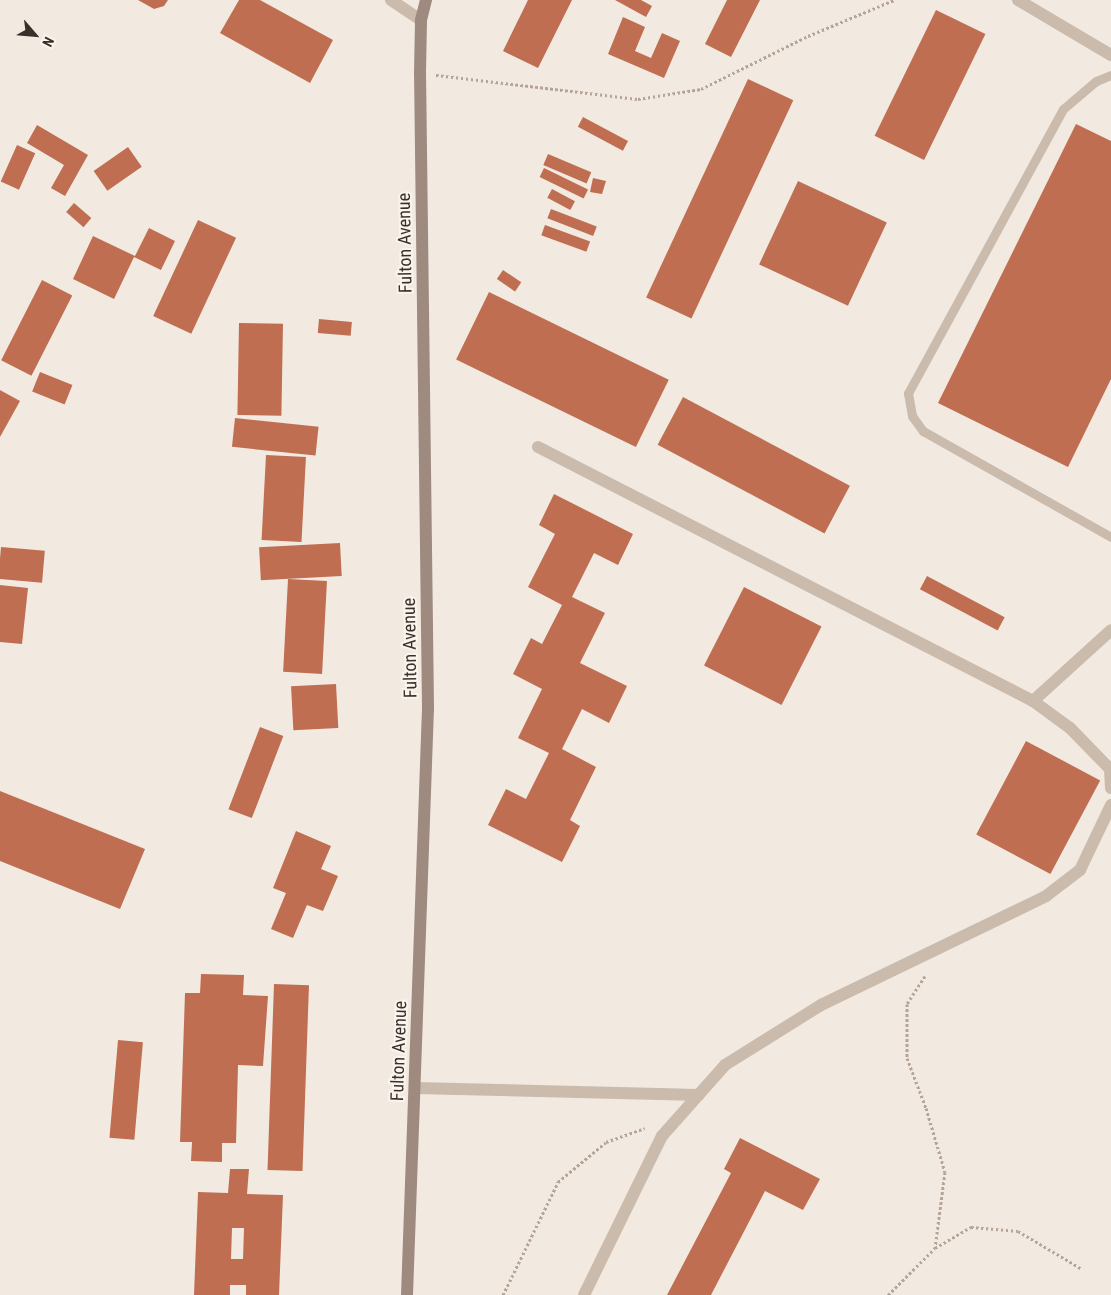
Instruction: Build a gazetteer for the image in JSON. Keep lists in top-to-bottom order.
{
  "streets": {
    "street": ["Fulton Avenue"]
  },
  "north": "bottom right"
}
